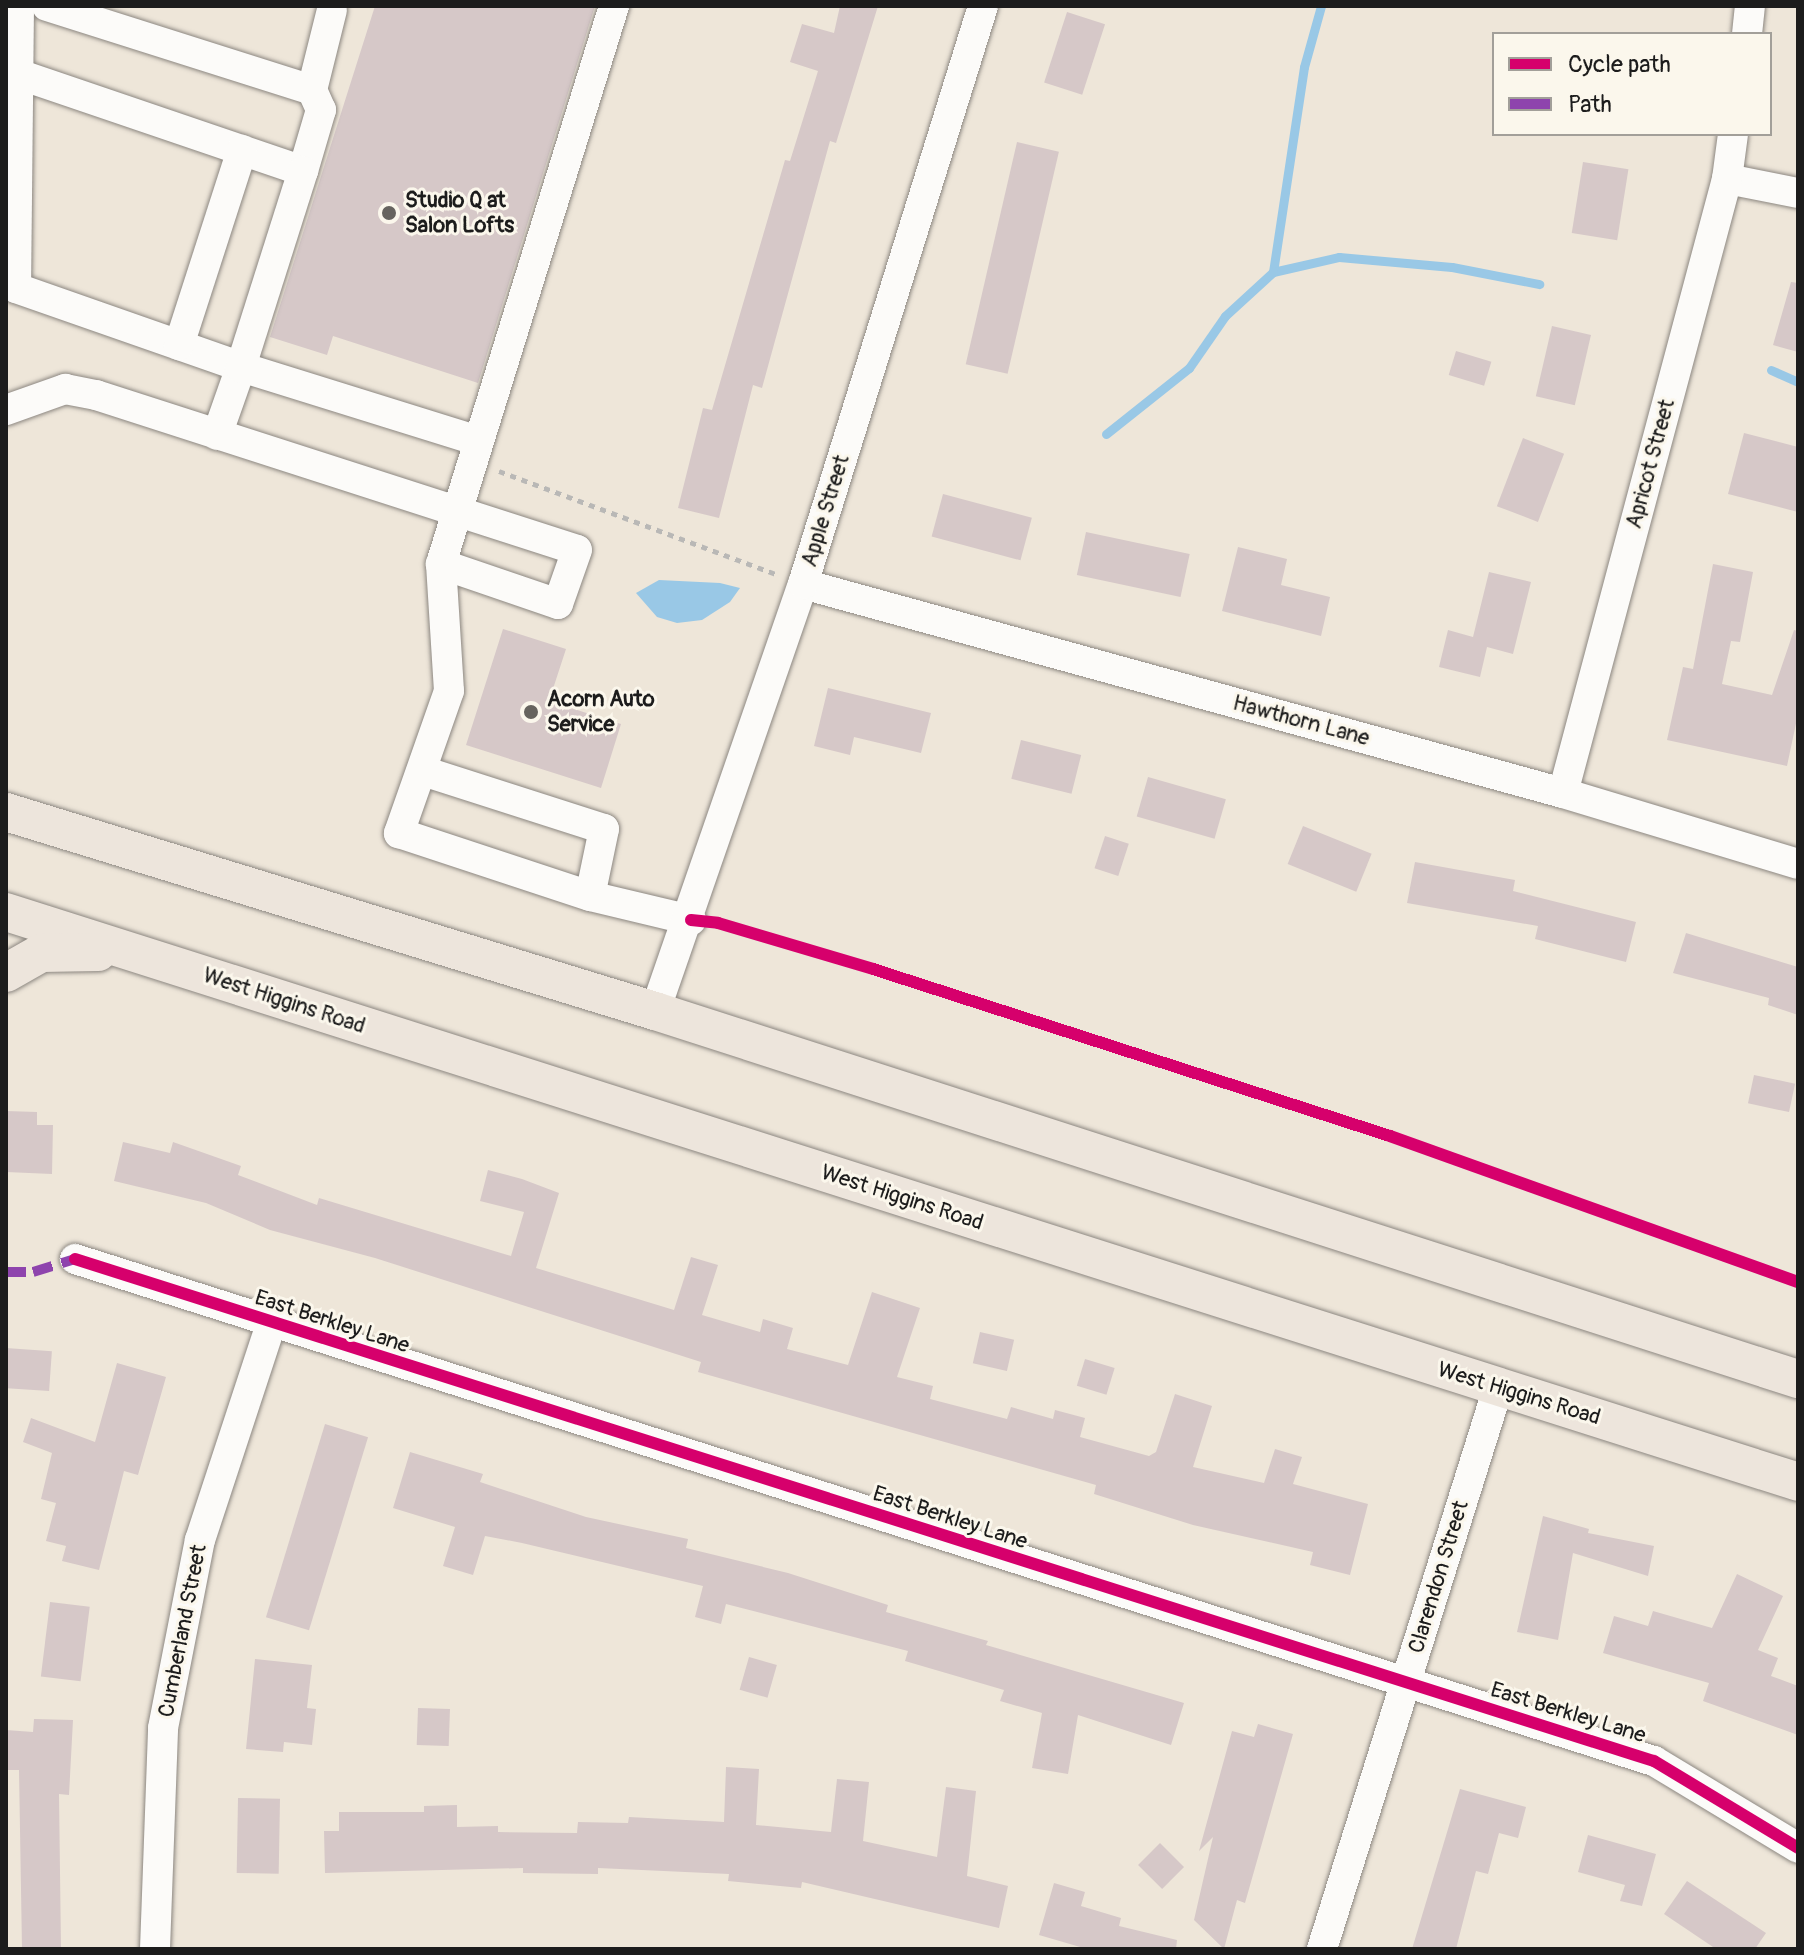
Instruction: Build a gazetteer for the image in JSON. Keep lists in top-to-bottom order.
{
  "streets": {
    "main road": ["West Higgins Road"],
    "street": [
      "Apricot Street",
      "Apple Street",
      "Hawthorn Lane",
      "East Berkley Lane",
      "Clarendon Street",
      "Cumberland Street"
    ]
  },
  "crossings": [
    ["Apricot Street", "Hawthorn Lane"],
    ["Apple Street", "Hawthorn Lane"],
    ["West Higgins Road", "Clarendon Street"],
    ["East Berkley Lane", "Clarendon Street"],
    ["East Berkley Lane", "Cumberland Street"]
  ],
  "places": ["Studio Q at Salon Lofts", "Acorn Auto Service"],
  "legend": ["Cycle path", "Path"]
}
